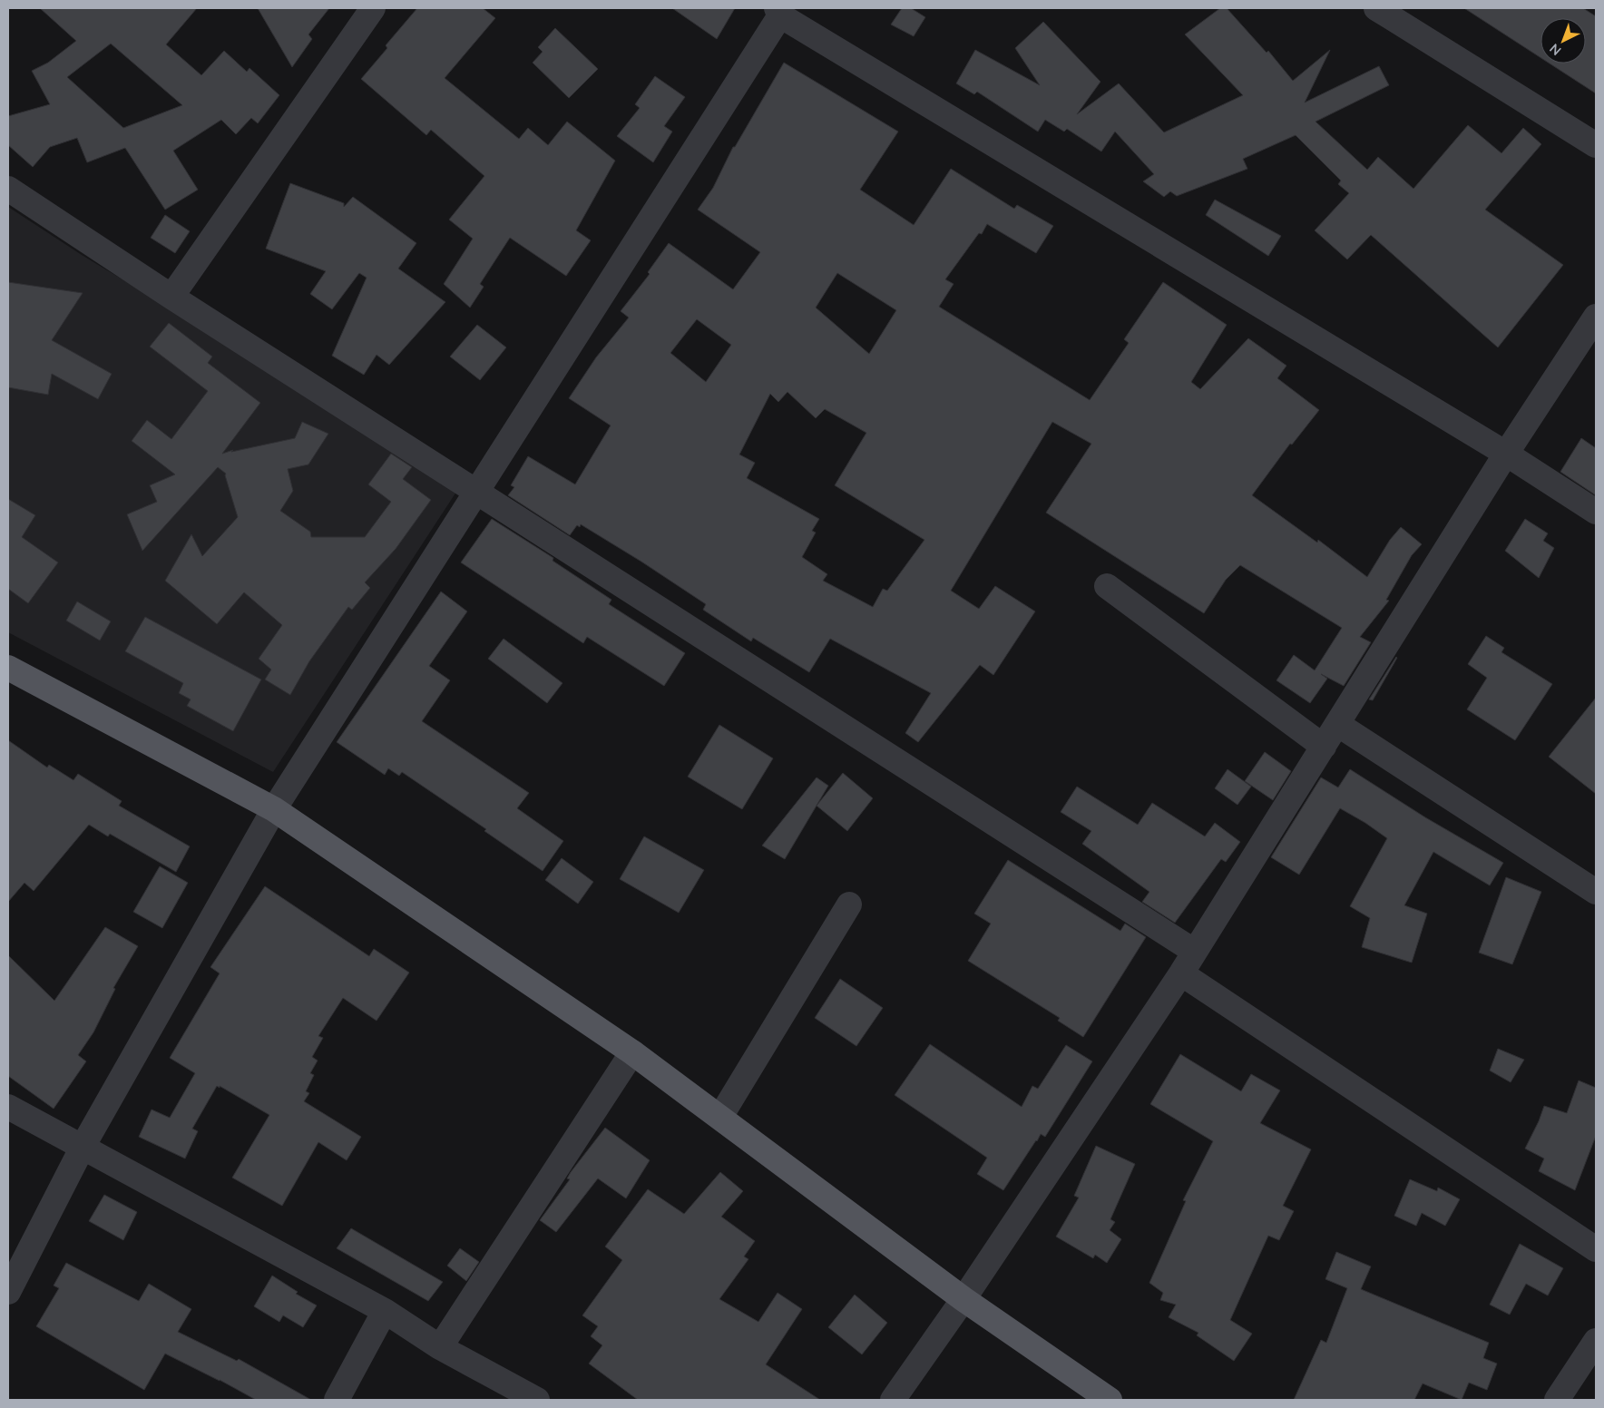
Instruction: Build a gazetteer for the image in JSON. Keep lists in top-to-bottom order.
{
  "north": "bottom left"
}
